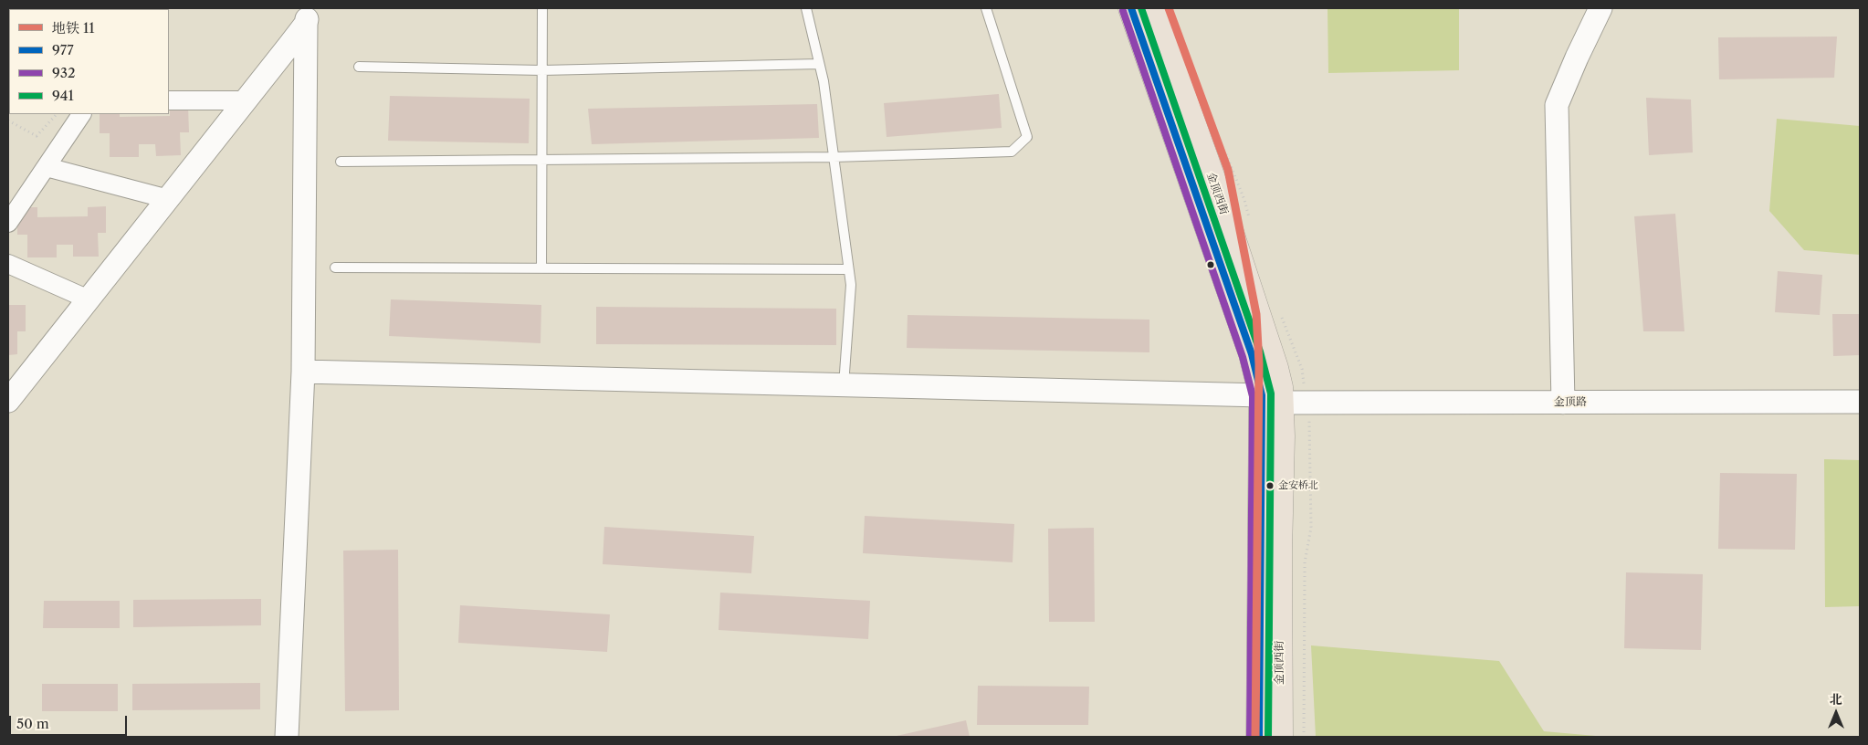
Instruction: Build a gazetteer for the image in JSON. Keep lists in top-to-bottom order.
{
  "streets": {
    "highway": ["金顶西街"],
    "street": ["金顶路"]
  },
  "crossings": [
    ["金顶西街", "金顶路"]
  ],
  "places": ["金安桥北"],
  "lines": [
    "metro line 11",
    "transit line 977",
    "transit line 941",
    "transit line 932"
  ],
  "legend": [
    "地铁 11",
    "977",
    "932",
    "941"
  ],
  "scale_bar": "50 m",
  "north": "top"
}
